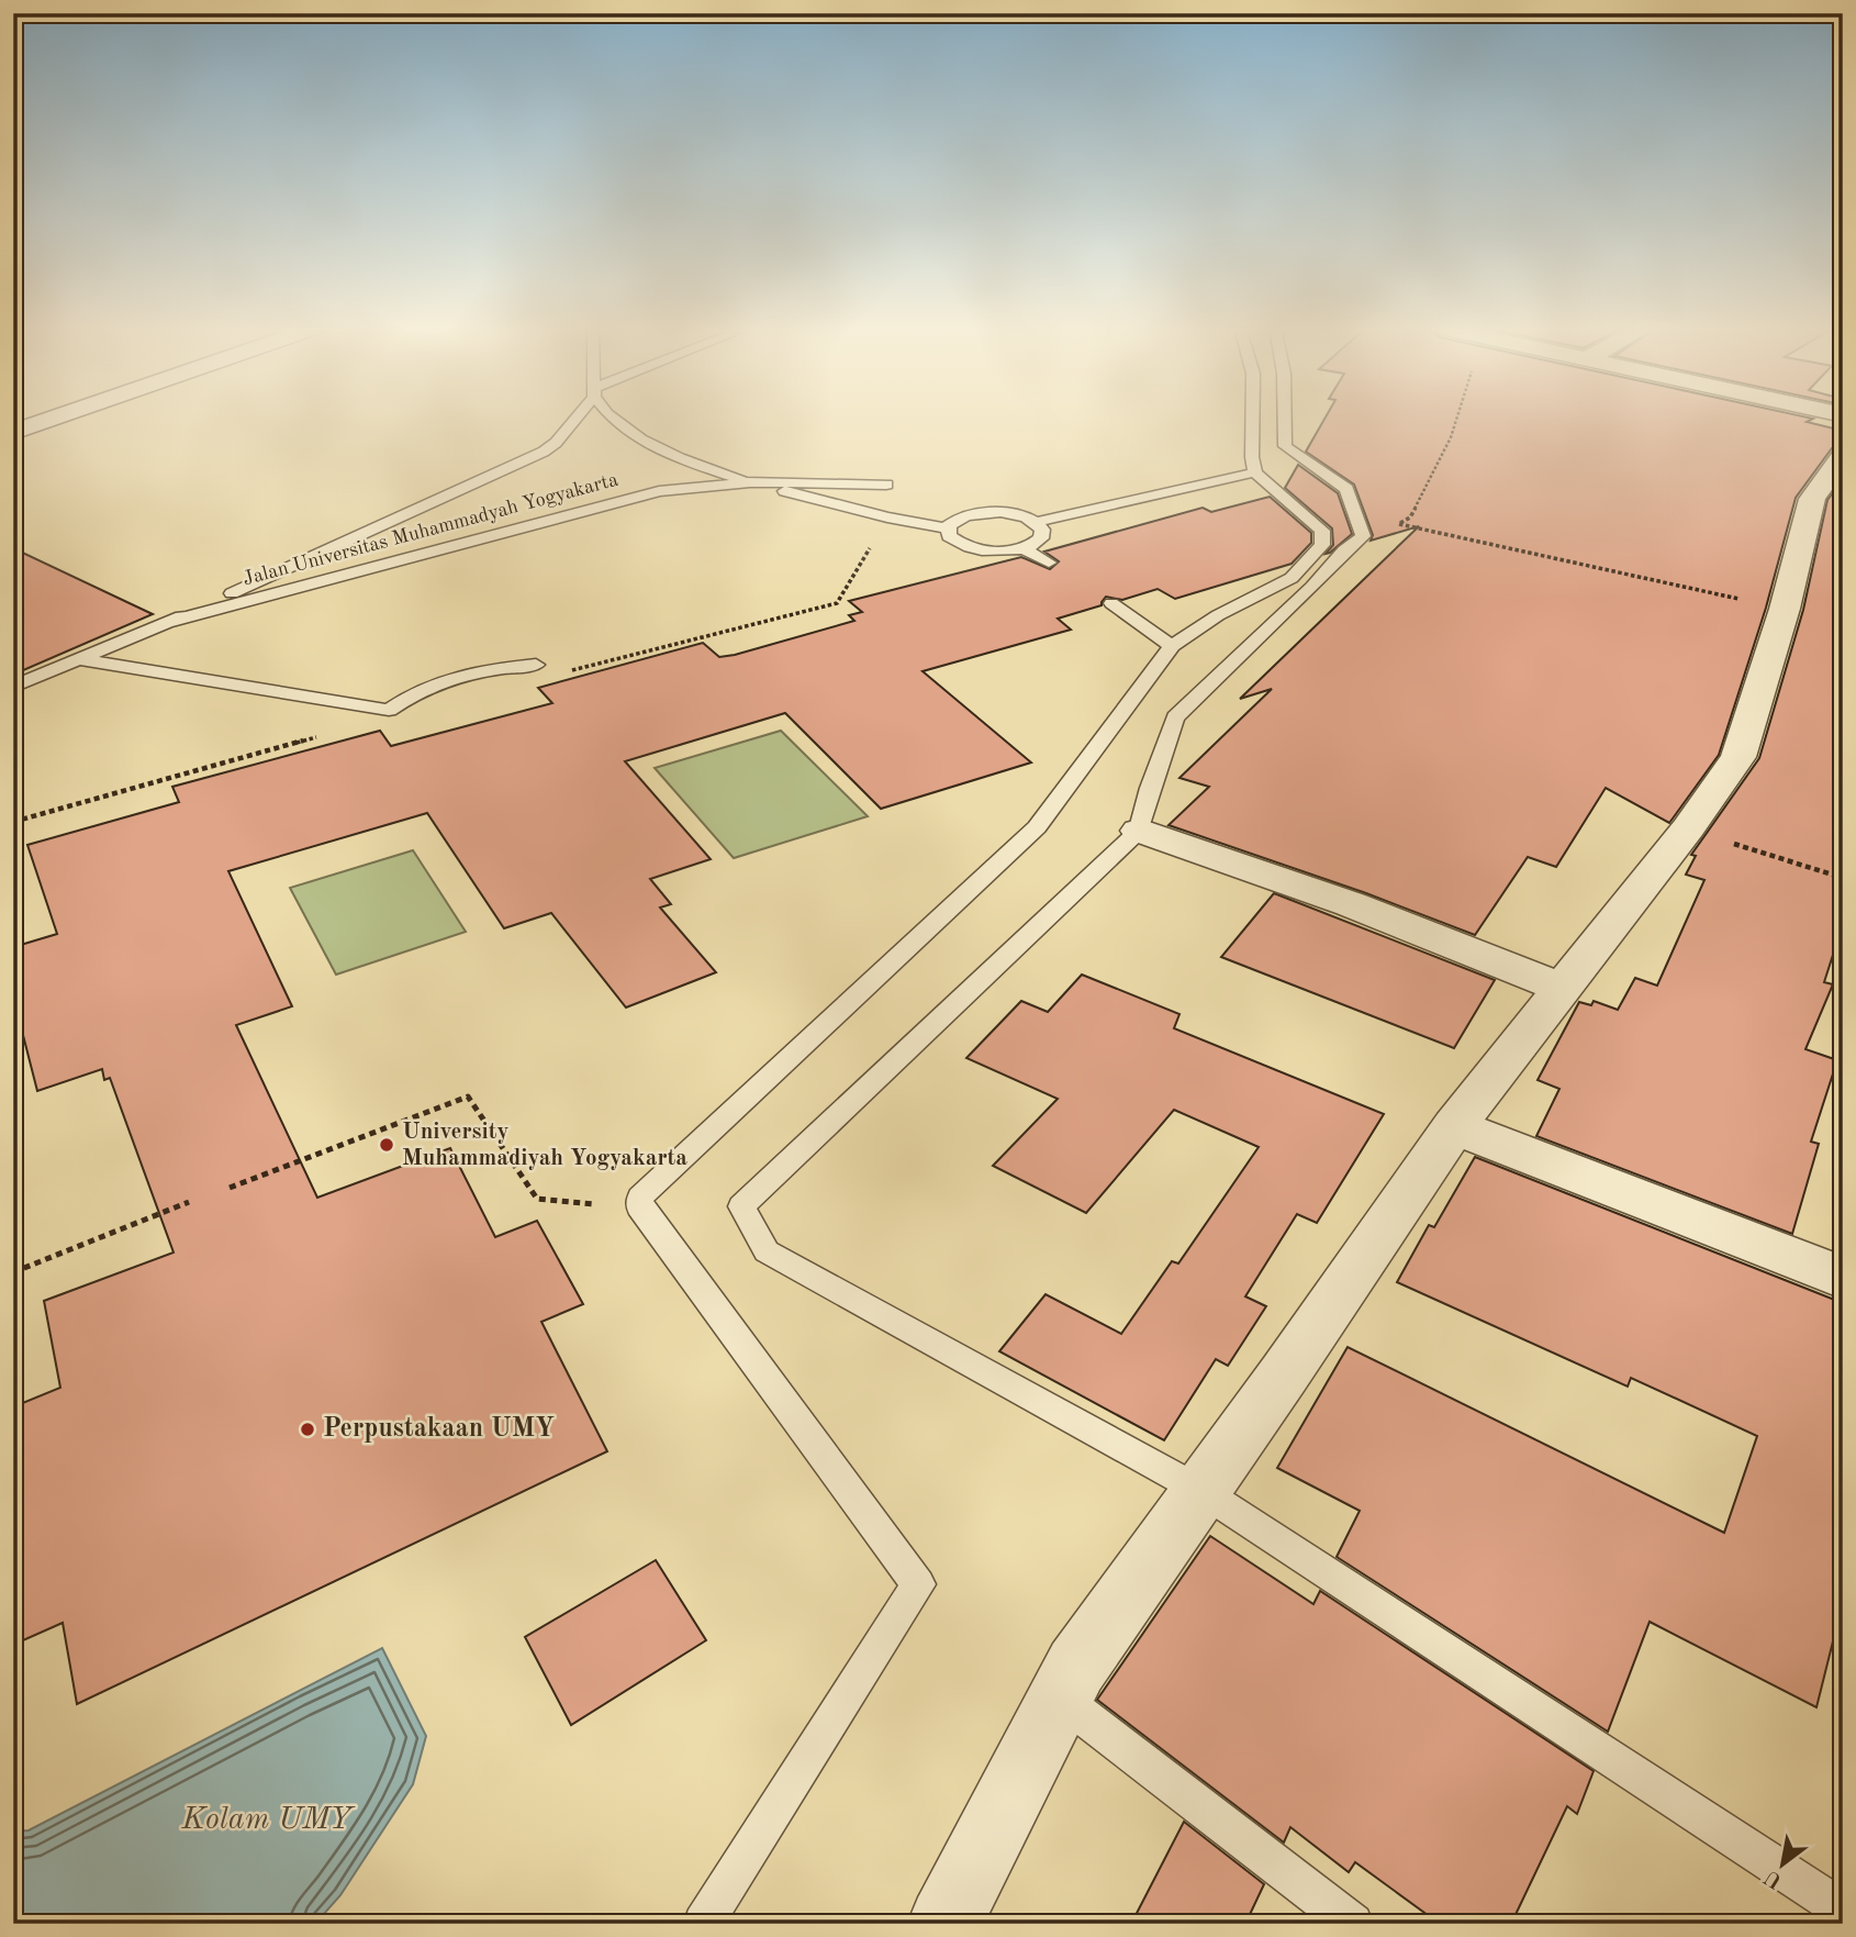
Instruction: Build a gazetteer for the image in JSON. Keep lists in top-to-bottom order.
{
  "streets": {
    "lane": ["Jalan Universitas Muhammadyah Yogyakarta"]
  },
  "water": ["Kolam UMY"],
  "places": ["University Muhammadiyah Yogyakarta", "Perpustakaan UMY"],
  "north": "bottom left"
}
